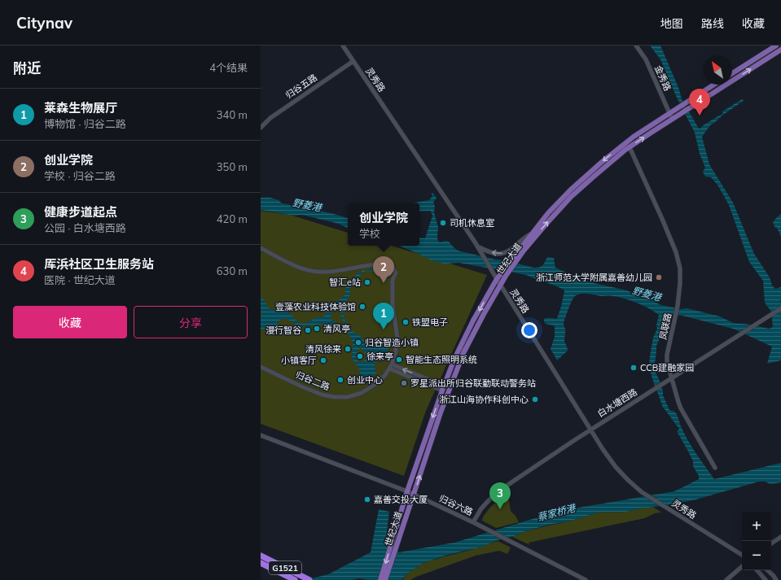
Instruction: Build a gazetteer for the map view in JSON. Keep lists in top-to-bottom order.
{
  "streets": {
    "highway": ["G1521"],
    "main road": ["世纪大道"],
    "street": [
      "金秀路",
      "灵秀路",
      "归谷五路",
      "凤联路",
      "归谷二路",
      "白水塘西路",
      "归谷六路"
    ]
  },
  "crossings": [
    ["金秀路", "世纪大道"],
    ["灵秀路", "归谷五路"],
    ["灵秀路", "世纪大道"],
    ["灵秀路", "白水塘西路"],
    ["世纪大道", "凤联路"],
    ["世纪大道", "归谷六路"],
    ["凤联路", "白水塘西路"],
    ["白水塘西路", "归谷六路"]
  ],
  "water": ["野菱港", "蔡家桥港"],
  "places": [
    "司机休息室",
    "浙江师范大学附属嘉善幼儿园",
    "智汇e站",
    "壹藻农业科技体验馆",
    "铁盟电子",
    "清风亭",
    "漫行智谷",
    "归谷智造小镇",
    "清风徐来",
    "徐来亭",
    "智能生态照明系统",
    "小镇客厅",
    "CCB建融家园",
    "创业中心",
    "罗星派出所归谷联勤联动警务站",
    "浙江山海协作科创中心",
    "嘉善交投大厦"
  ],
  "north": "top left",
  "page": {
    "header": "Citynav",
    "nav": ["地图", "路线", "收藏"],
    "heading": ["附近", "4个结果"],
    "list": [
      {
        "mark": "1",
        "name": "莱森生物展厅",
        "note": "博物馆 · 归谷二路",
        "value": "340 m"
      },
      {
        "mark": "2",
        "name": "创业学院",
        "note": "学校 · 归谷二路",
        "value": "350 m"
      },
      {
        "mark": "3",
        "name": "健康步道起点",
        "note": "公园 · 白水塘西路",
        "value": "420 m"
      },
      {
        "mark": "4",
        "name": "厍浜社区卫生服务站",
        "note": "医院 · 世纪大道",
        "value": "630 m"
      }
    ],
    "pins": [
      "4",
      "2",
      "1",
      "3"
    ],
    "popup": ["创业学院", "学校"],
    "buttons": ["收藏", "分享"],
    "map_buttons": ["+", "−"]
  }
}
